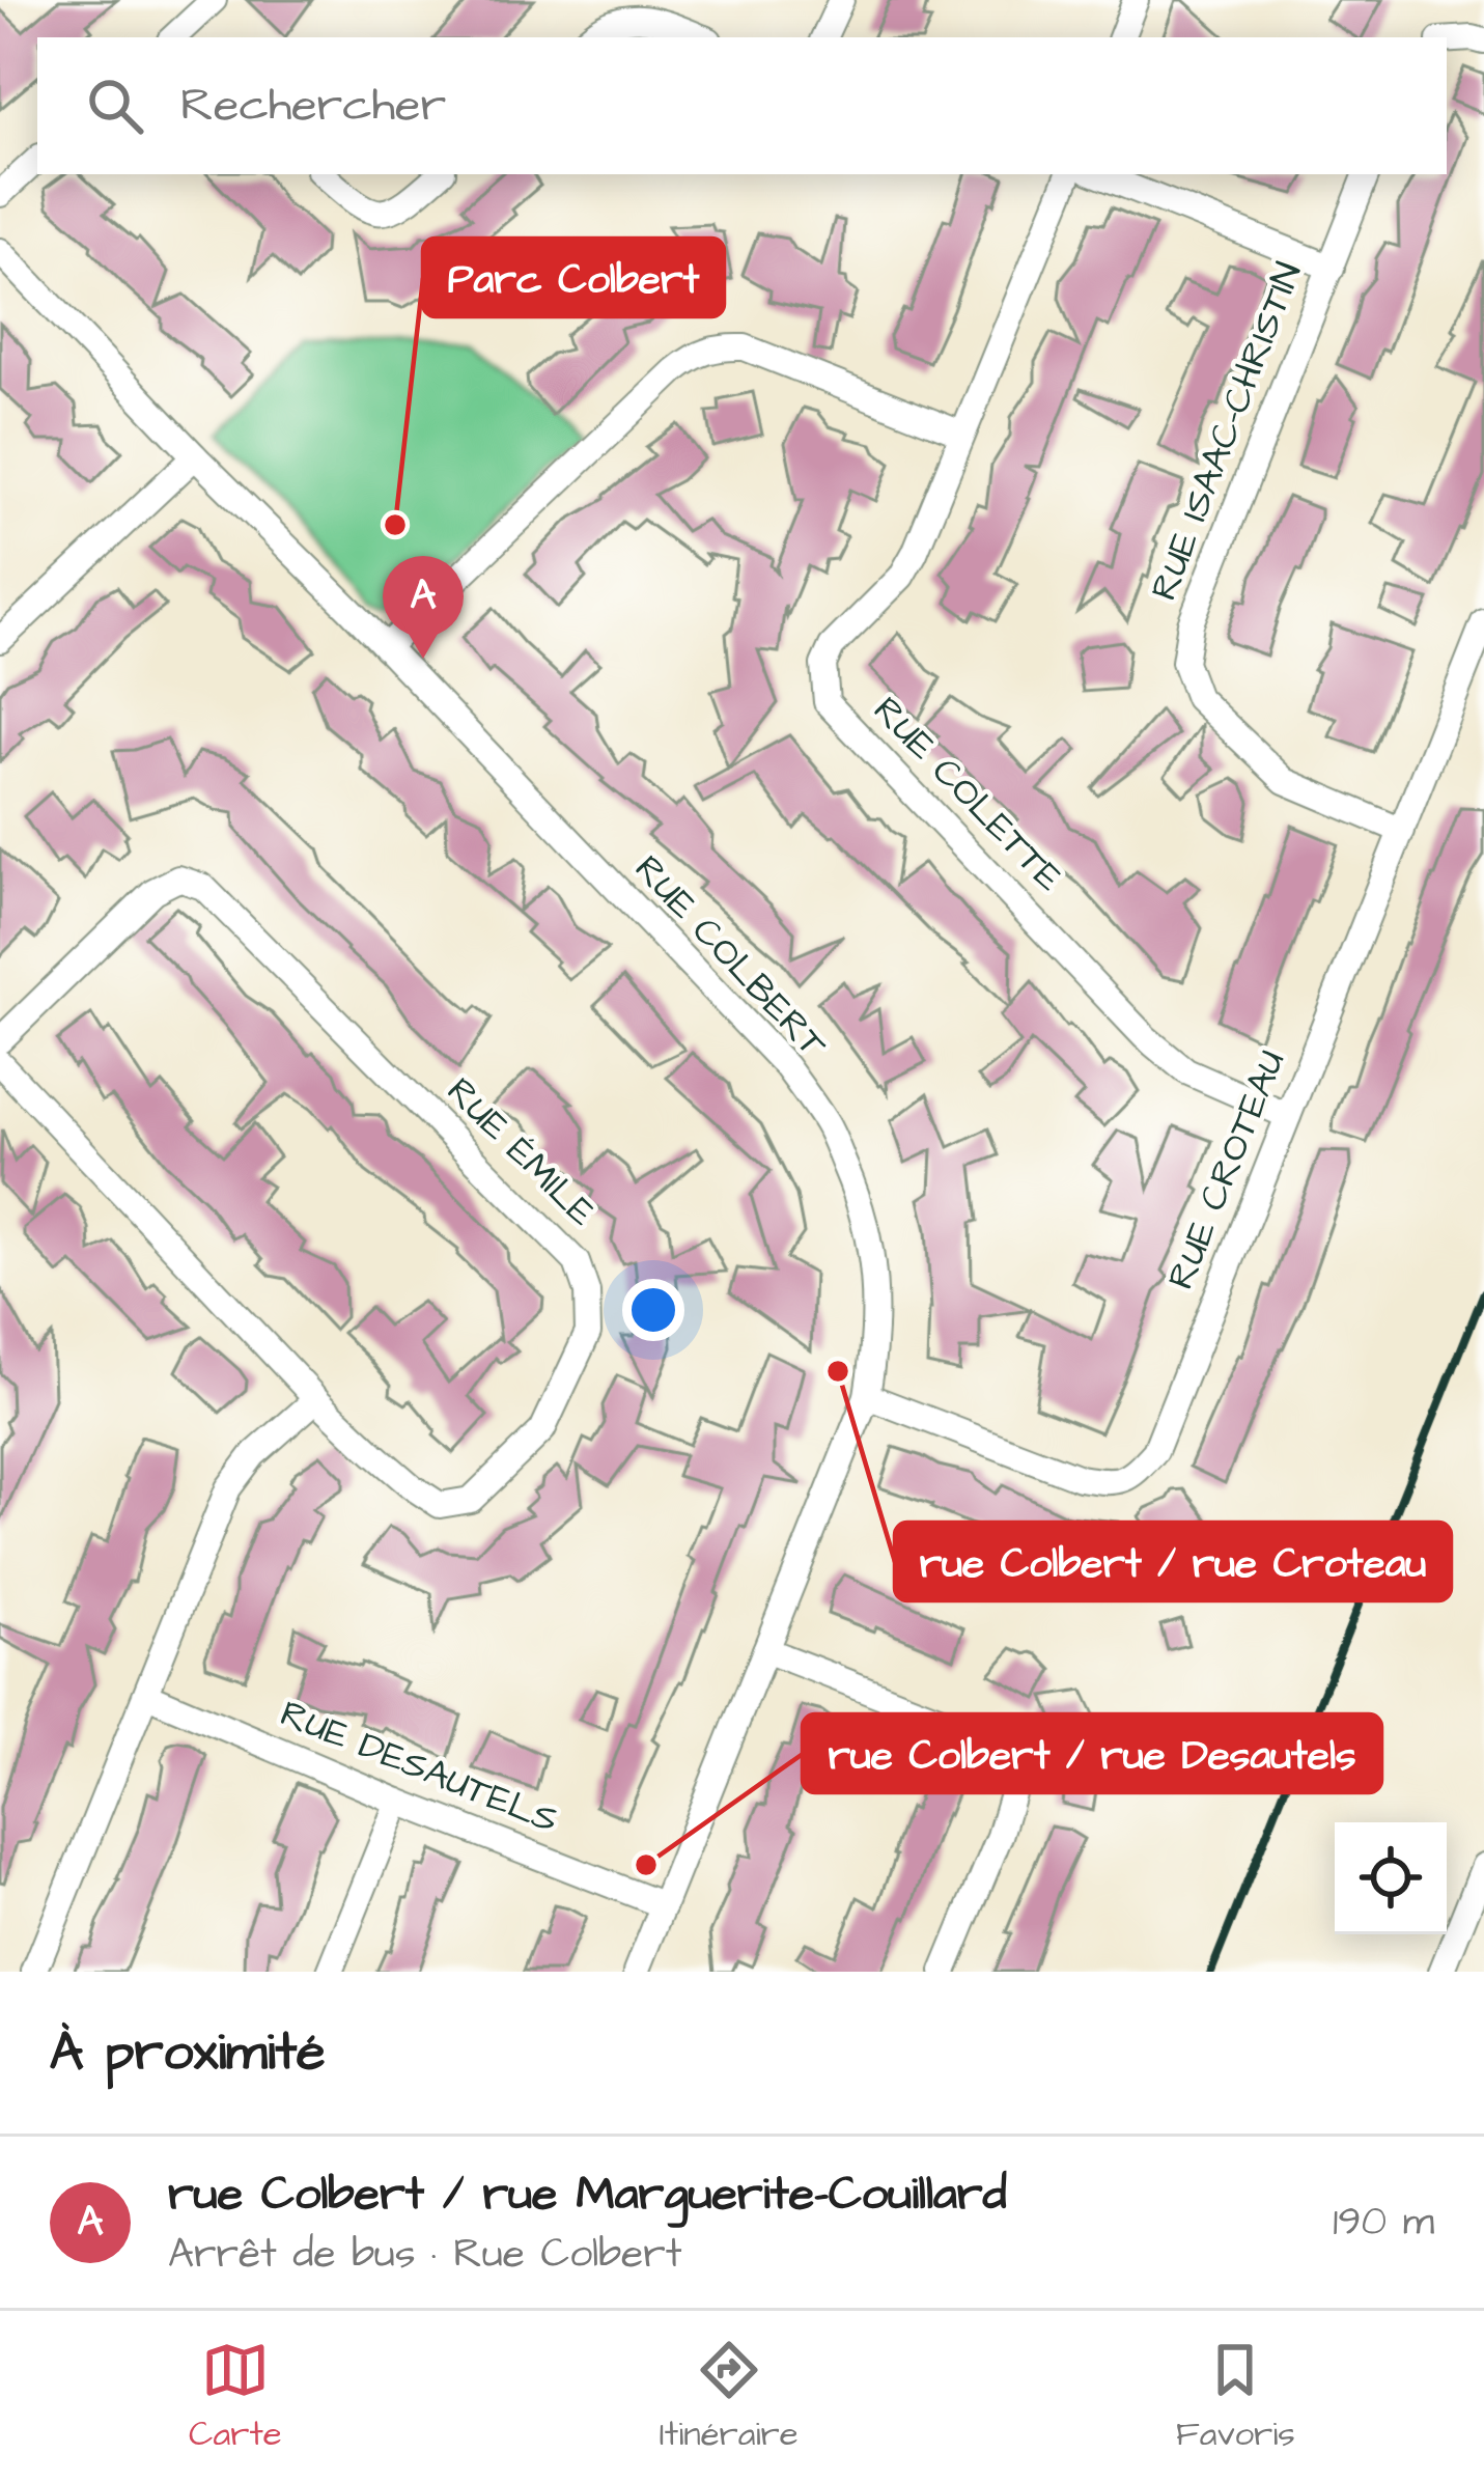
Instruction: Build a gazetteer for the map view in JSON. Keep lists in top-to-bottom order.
{
  "streets": {
    "street": [
      "RUE ISAAC-CHRISTIN",
      "RUE COLETTE",
      "RUE COLBERT",
      "RUE ÉMILE",
      "RUE CROTEAU",
      "RUE DESAUTELS"
    ]
  },
  "crossings": [
    ["RUE ISAAC-CHRISTIN", "RUE CROTEAU"],
    ["RUE COLETTE", "RUE CROTEAU"],
    ["RUE COLBERT", "RUE CROTEAU"],
    ["RUE COLBERT", "RUE DESAUTELS"]
  ],
  "places": ["Parc Colbert", "rue Colbert / rue Croteau", "rue Colbert / rue Desautels"],
  "page": {
    "search": "Rechercher",
    "pins": "A",
    "heading": "À proximité",
    "list": [
      {
        "mark": "A",
        "name": "rue Colbert / rue Marguerite-Couillard",
        "note": "Arrêt de bus · Rue Colbert",
        "value": "190 m"
      }
    ],
    "nav": ["Carte", "Itinéraire", "Favoris"]
  }
}
